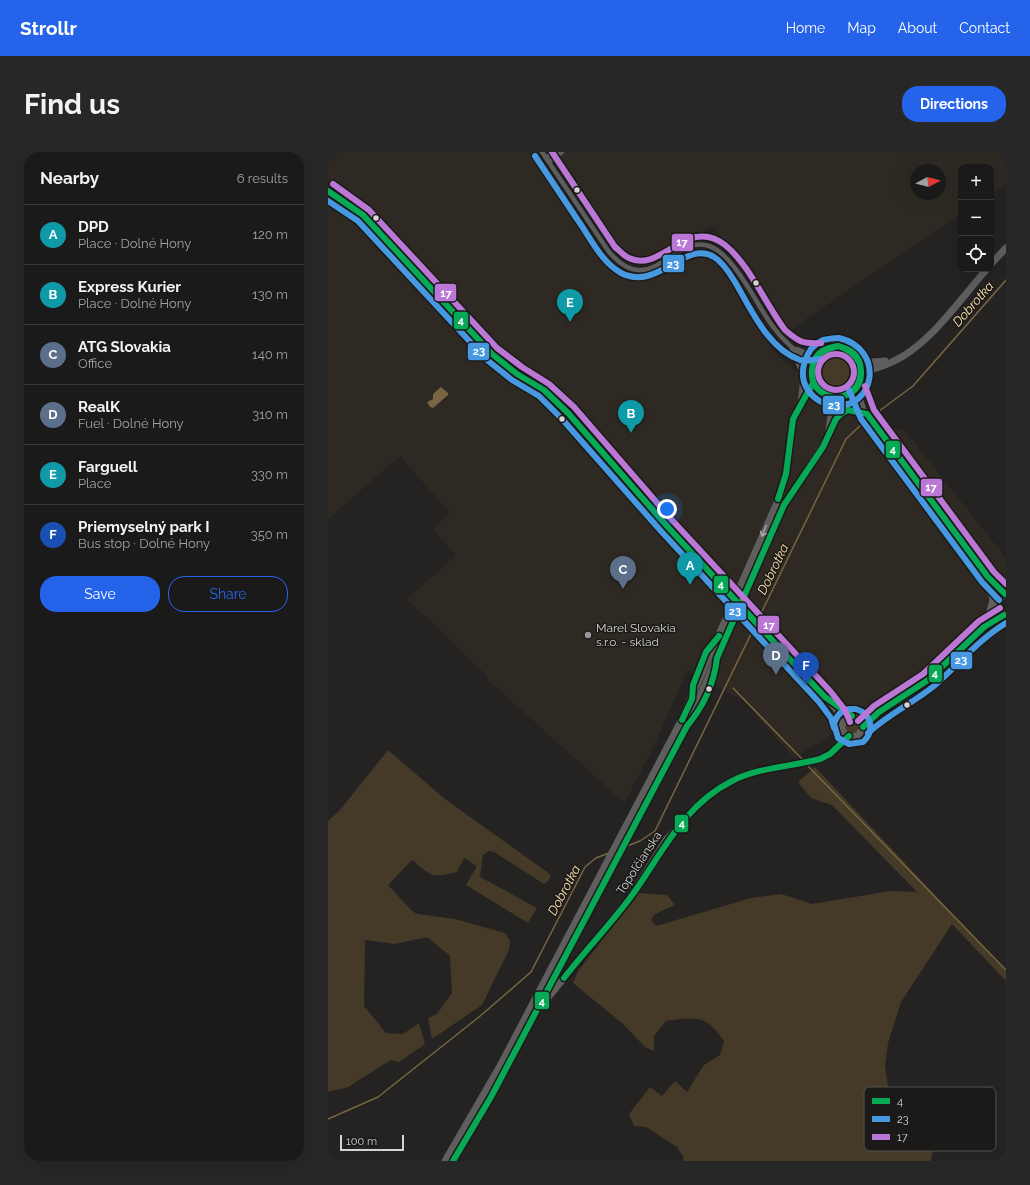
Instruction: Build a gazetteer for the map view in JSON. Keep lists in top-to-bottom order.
{
  "streets": {
    "street": ["Topoľčianska"]
  },
  "water": ["Dobrotka"],
  "places": ["Marel Slovakia s.r.o. - sklad"],
  "lines": ["transit line 17", "transit line 23", "transit line 4"],
  "legend": ["4", "23", "17"],
  "scale_bar": "100 m",
  "north": "right",
  "page": {
    "header": "Strollr",
    "nav": [
      "Home",
      "Map",
      "About",
      "Contact"
    ],
    "buttons": [
      "Directions",
      ["Save", "Share"]
    ],
    "title": "Find us",
    "heading": ["Nearby", "6 results"],
    "map_buttons": ["+", "−"],
    "list": [
      {
        "mark": "A",
        "name": "DPD",
        "note": "Place · Dolné Hony",
        "value": "120 m"
      },
      {
        "mark": "B",
        "name": "Express Kurier",
        "note": "Place · Dolné Hony",
        "value": "130 m"
      },
      {
        "mark": "C",
        "name": "ATG Slovakia",
        "note": "Office",
        "value": "140 m"
      },
      {
        "mark": "D",
        "name": "RealK",
        "note": "Fuel · Dolné Hony",
        "value": "310 m"
      },
      {
        "mark": "E",
        "name": "Farguell",
        "note": "Place",
        "value": "330 m"
      },
      {
        "mark": "F",
        "name": "Priemyselný park I",
        "note": "Bus stop · Dolné Hony",
        "value": "350 m"
      }
    ],
    "pins": [
      "E",
      "B",
      "A",
      "C",
      "D",
      "F"
    ],
    "scale": "100 m"
  }
}
